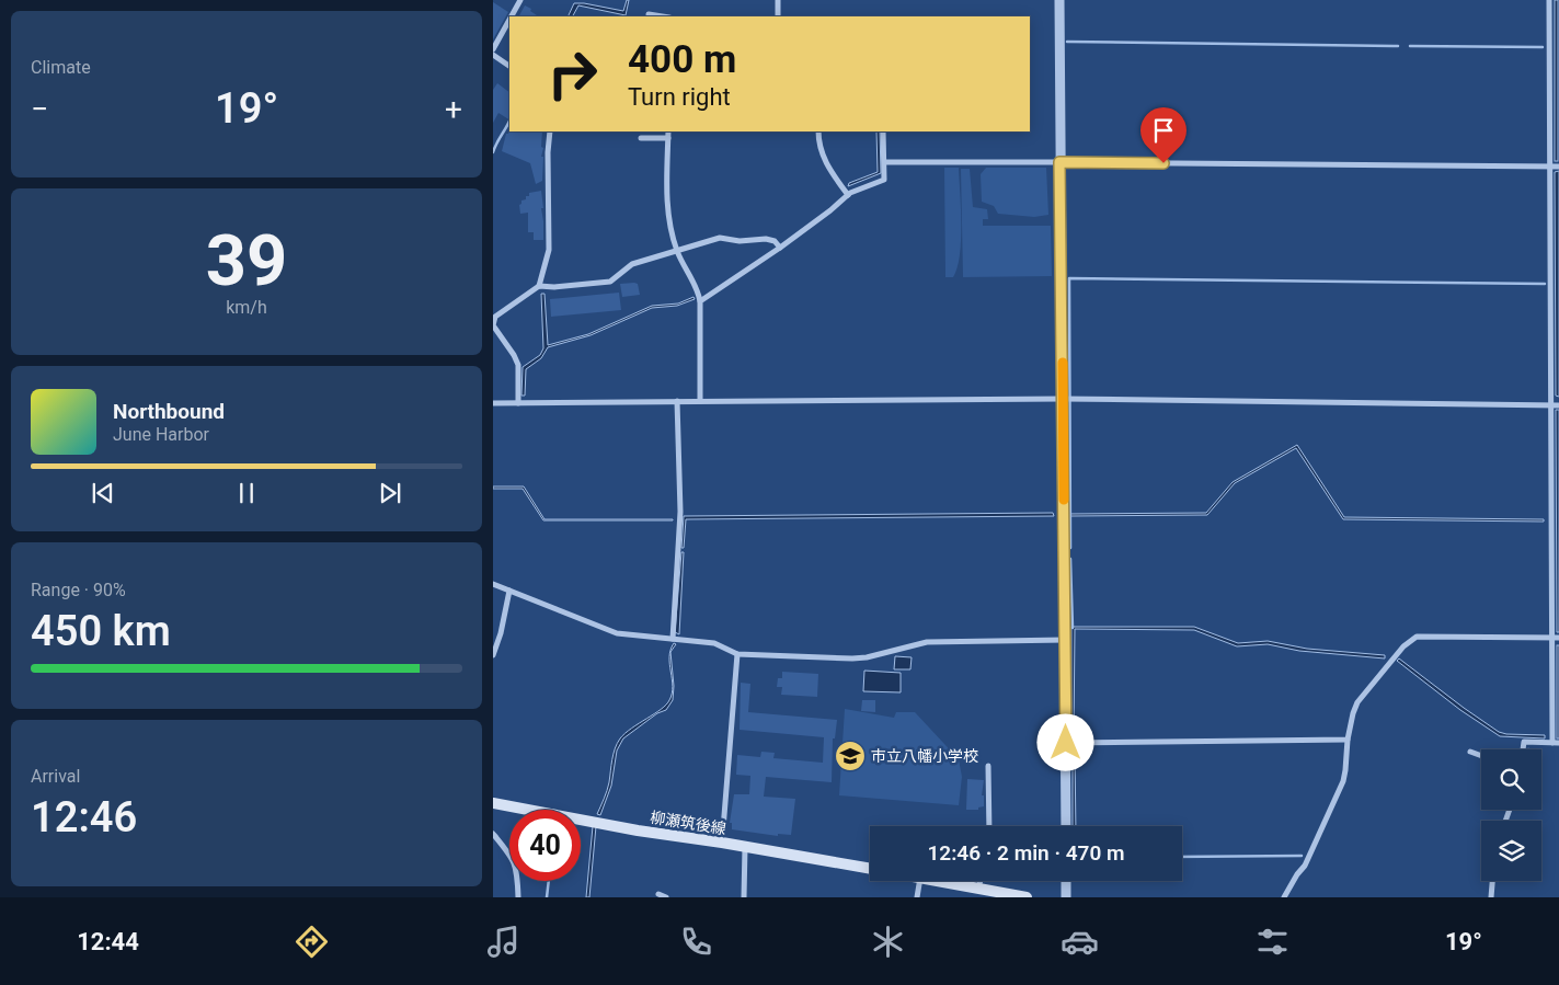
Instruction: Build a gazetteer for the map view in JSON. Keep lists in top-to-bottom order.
{
  "streets": {
    "main road": ["柳瀬筑後線"]
  },
  "places": {
    "school or university": ["市立八幡小学校"]
  },
  "page": {
    "tile": [
      "Climate",
      ["39", "km/h"],
      ["Range · 90%", "450 km"],
      ["Arrival", "12:46"]
    ],
    "turn": ["400 m", "Turn right"],
    "heat": ["−", "19°", "+"],
    "song": ["Northbound", "June Harbor"],
    "limit": "40",
    "trip": "12:46 · 2 min · 470 m",
    "tabs": ["12:44", "19°"]
  }
}
